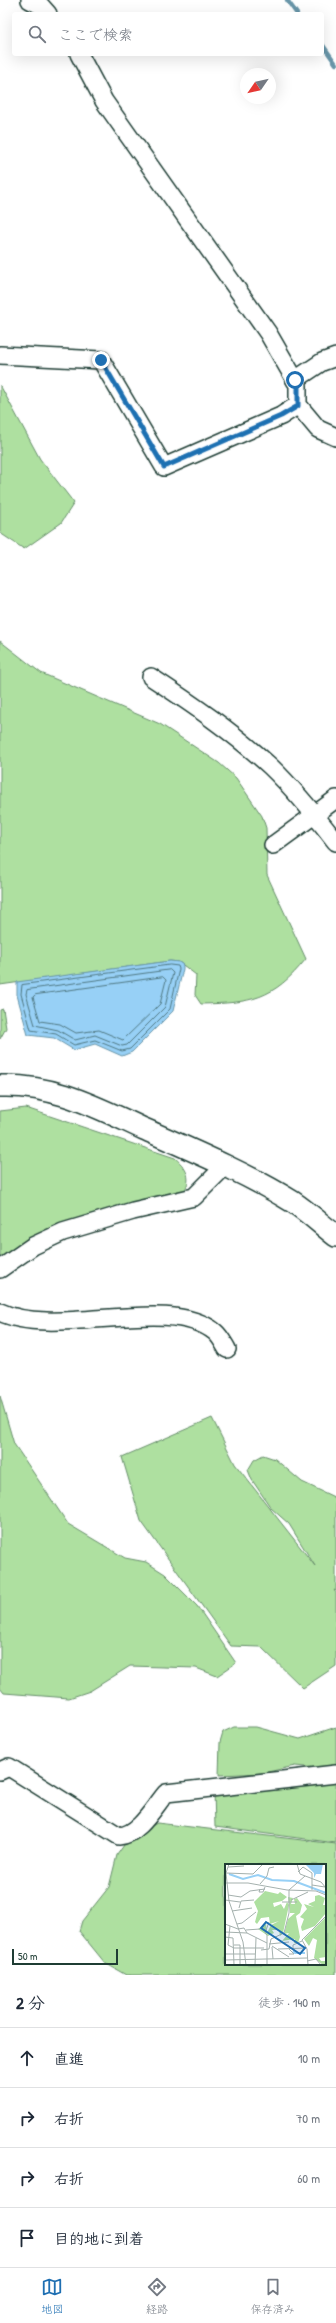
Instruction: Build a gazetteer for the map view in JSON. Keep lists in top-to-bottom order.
{
  "scale_bar": "50 m",
  "north": "bottom left",
  "page": {
    "search": "ここで検索",
    "scale": "50 m",
    "heading": ["2 分", "徒歩 · 140 m"],
    "list": [
      ["直進", "10 m"],
      ["右折", "70 m"],
      ["右折", "60 m"],
      "目的地に到着"
    ],
    "nav": ["地図", "経路", "保存済み"]
  }
}
